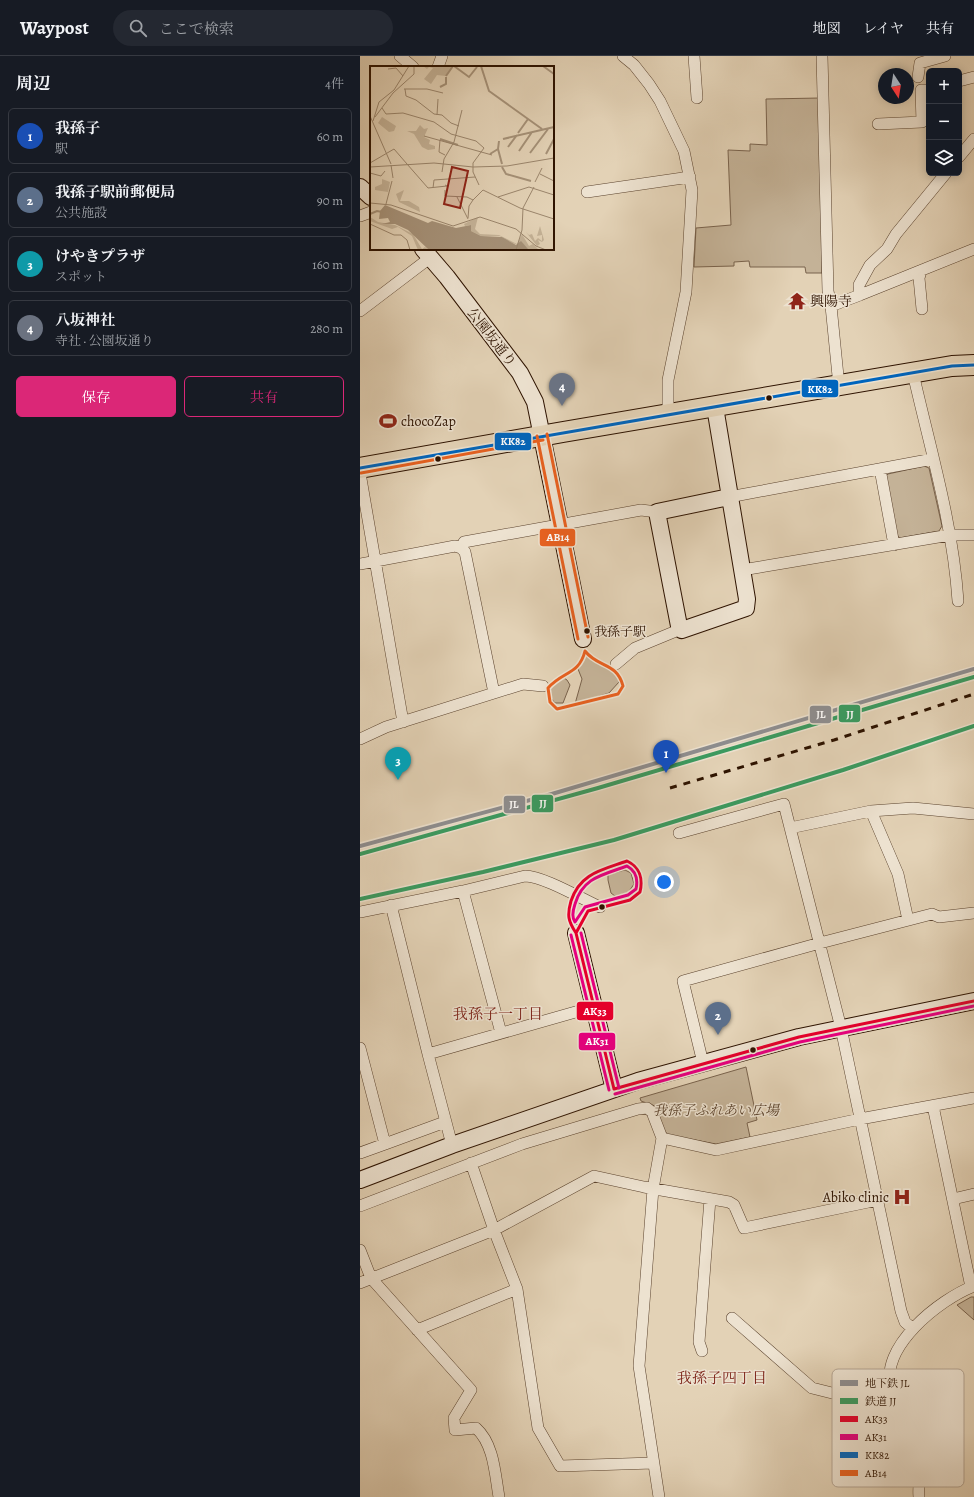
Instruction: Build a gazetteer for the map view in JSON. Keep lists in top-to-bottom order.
{
  "streets": {
    "street": ["公園坂通り"]
  },
  "districts": ["我孫子一丁目", "我孫子四丁目"],
  "parks": ["我孫子ふれあい広場"],
  "places": {
    "temple": ["興陽寺"],
    "sports": ["chocoZap"],
    "other": ["我孫子駅"],
    "hospital": ["Abiko clinic"]
  },
  "lines": [
    "transit line KK82",
    "transit line AB14",
    "metro line JL",
    "rail line JJ",
    "transit line AK33",
    "transit line AK31"
  ],
  "legend": [
    "地下鉄 JL",
    "鉄道 JJ",
    "AK33",
    "AK31",
    "KK82",
    "AB14"
  ],
  "north": "bottom",
  "page": {
    "header": "Waypost",
    "search": "ここで検索",
    "nav": ["地図", "レイヤ", "共有"],
    "heading": ["周辺", "4件"],
    "map_buttons": ["+", "−"],
    "list": [
      {
        "mark": "1",
        "name": "我孫子",
        "note": "駅",
        "value": "60 m"
      },
      {
        "mark": "2",
        "name": "我孫子駅前郵便局",
        "note": "公共施設",
        "value": "90 m"
      },
      {
        "mark": "3",
        "name": "けやきプラザ",
        "note": "スポット",
        "value": "160 m"
      },
      {
        "mark": "4",
        "name": "八坂神社",
        "note": "寺社 · 公園坂通り",
        "value": "280 m"
      }
    ],
    "buttons": ["保存", "共有"],
    "pins": [
      "4",
      "1",
      "3",
      "2"
    ]
  }
}
